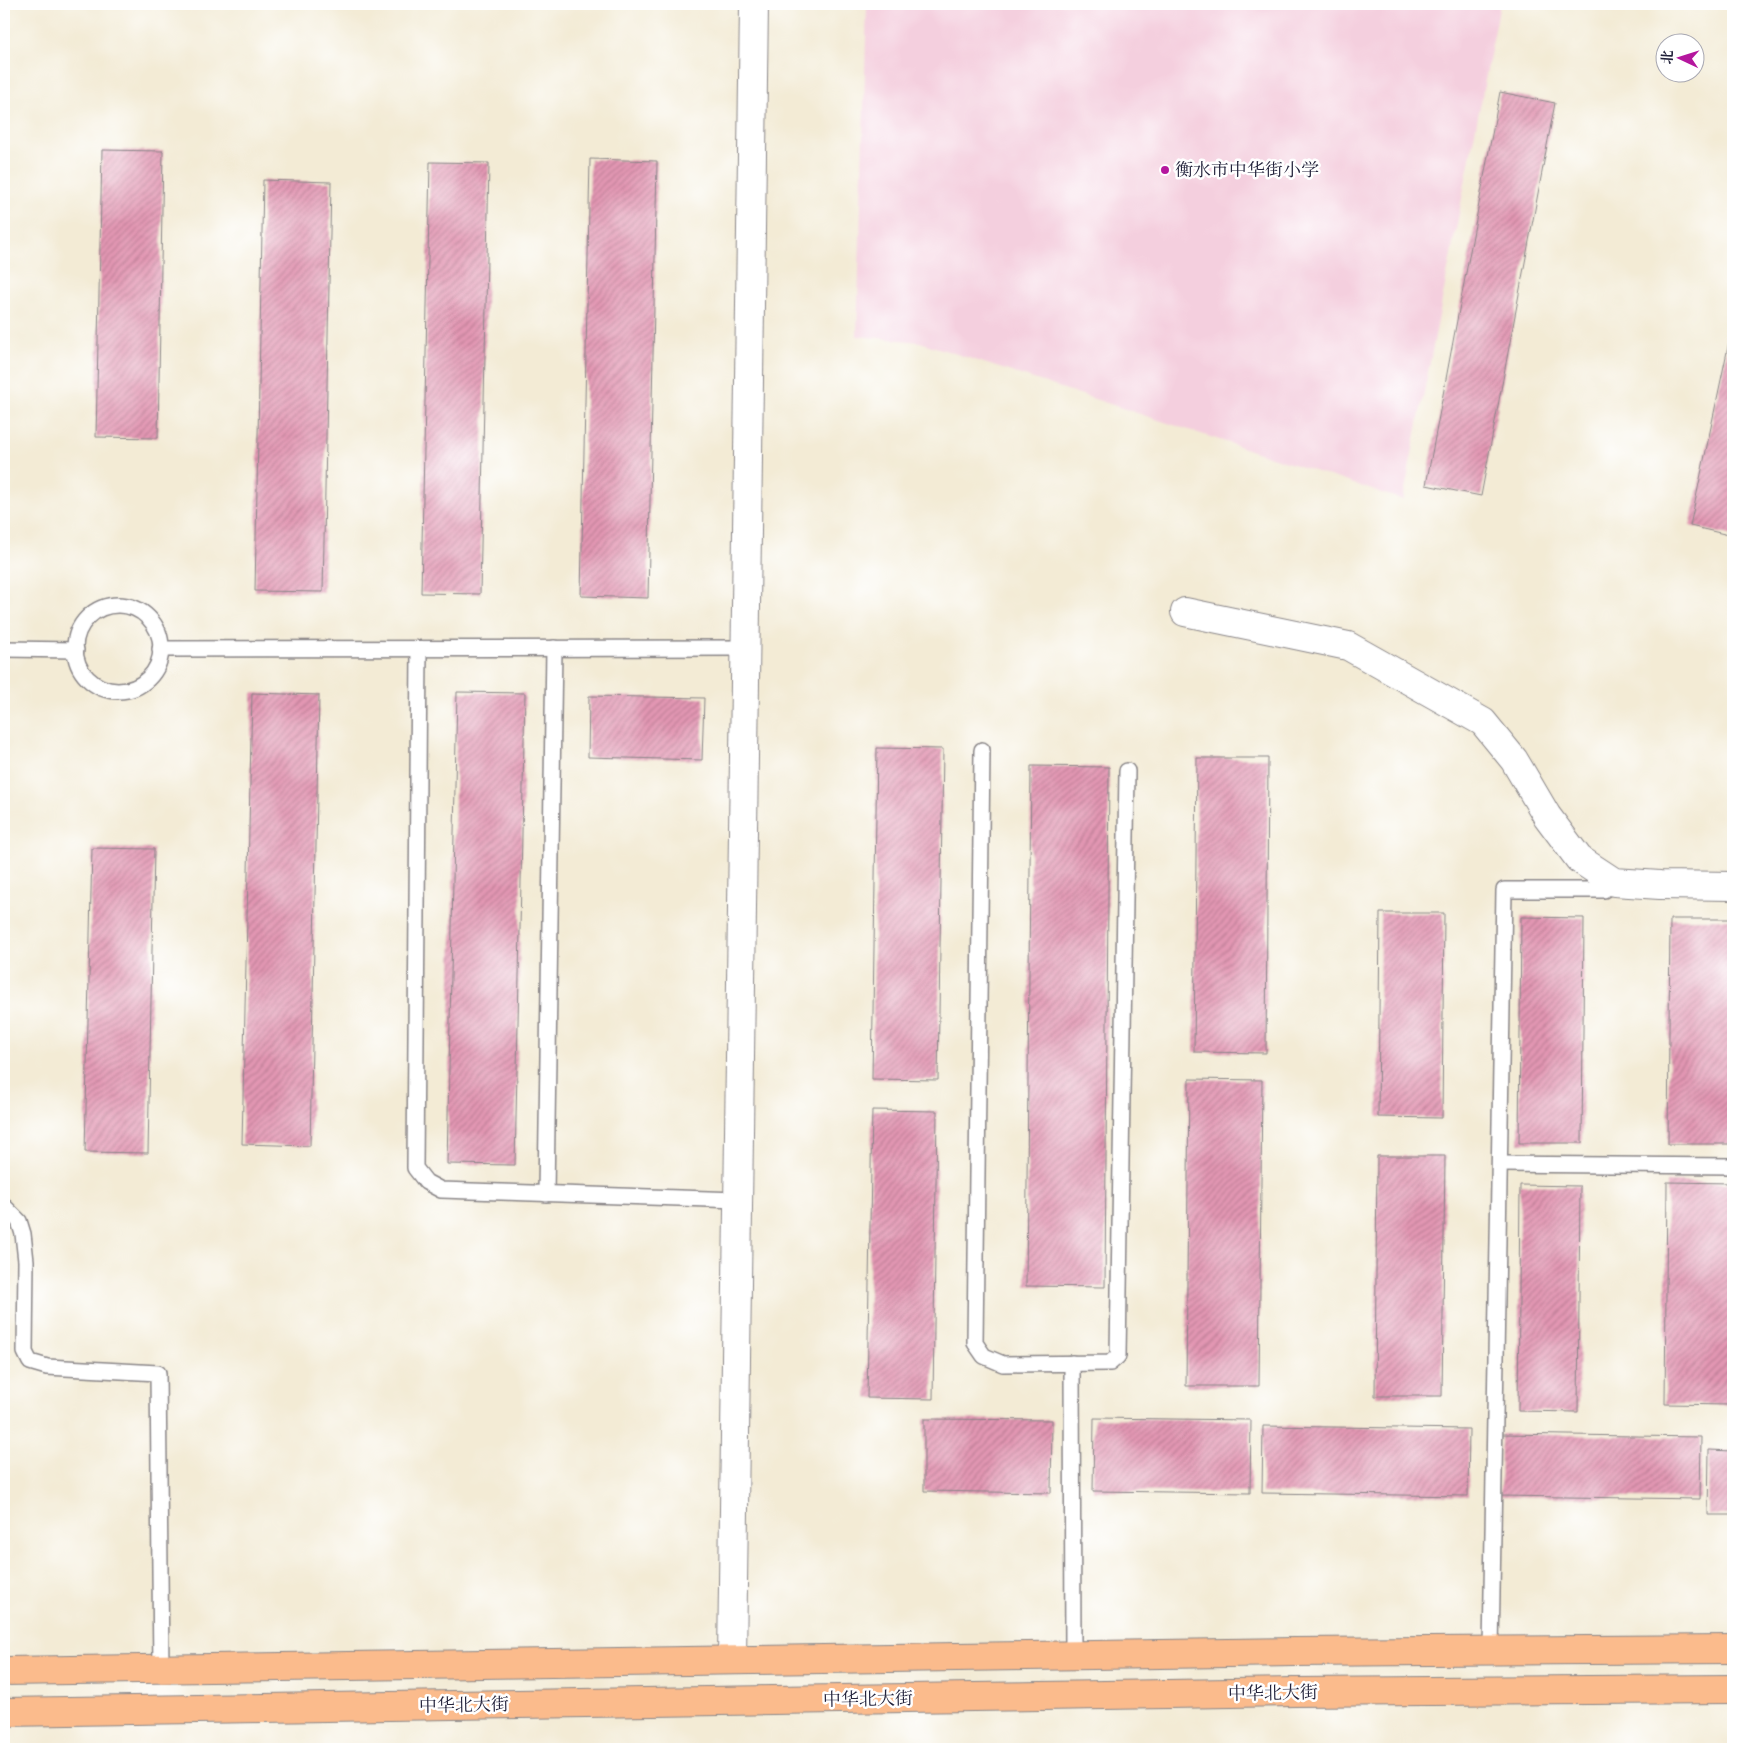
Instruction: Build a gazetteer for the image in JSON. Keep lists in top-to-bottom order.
{
  "streets": {
    "main road": ["中华北大街"]
  },
  "places": ["衡水市中华街小学"],
  "north": "left"
}
